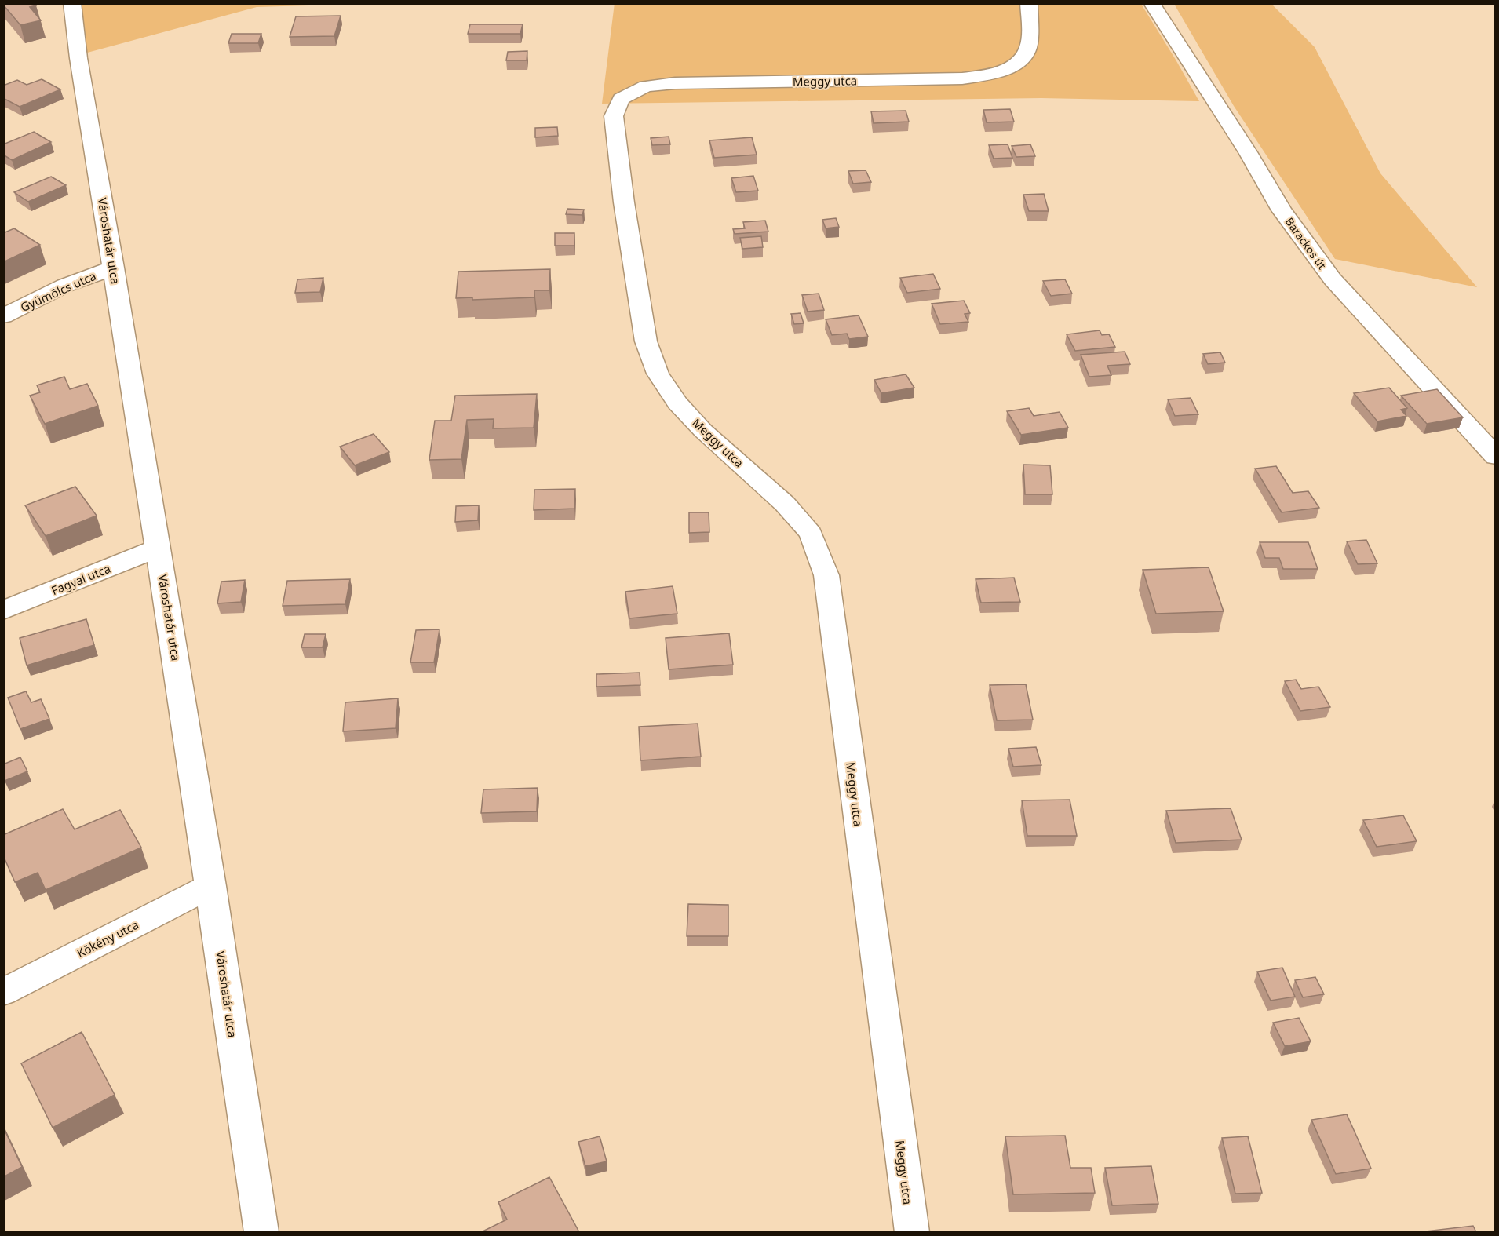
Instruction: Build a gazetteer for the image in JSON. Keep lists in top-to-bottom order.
{
  "streets": {
    "street": [
      "Meggy utca",
      "Városhatár utca",
      "Barackos út",
      "Gyümölcs utca",
      "Fagyal utca",
      "Kökény utca"
    ]
  },
  "crossings": [
    ["Városhatár utca", "Gyümölcs utca"],
    ["Városhatár utca", "Fagyal utca"],
    ["Városhatár utca", "Kökény utca"]
  ]
}
